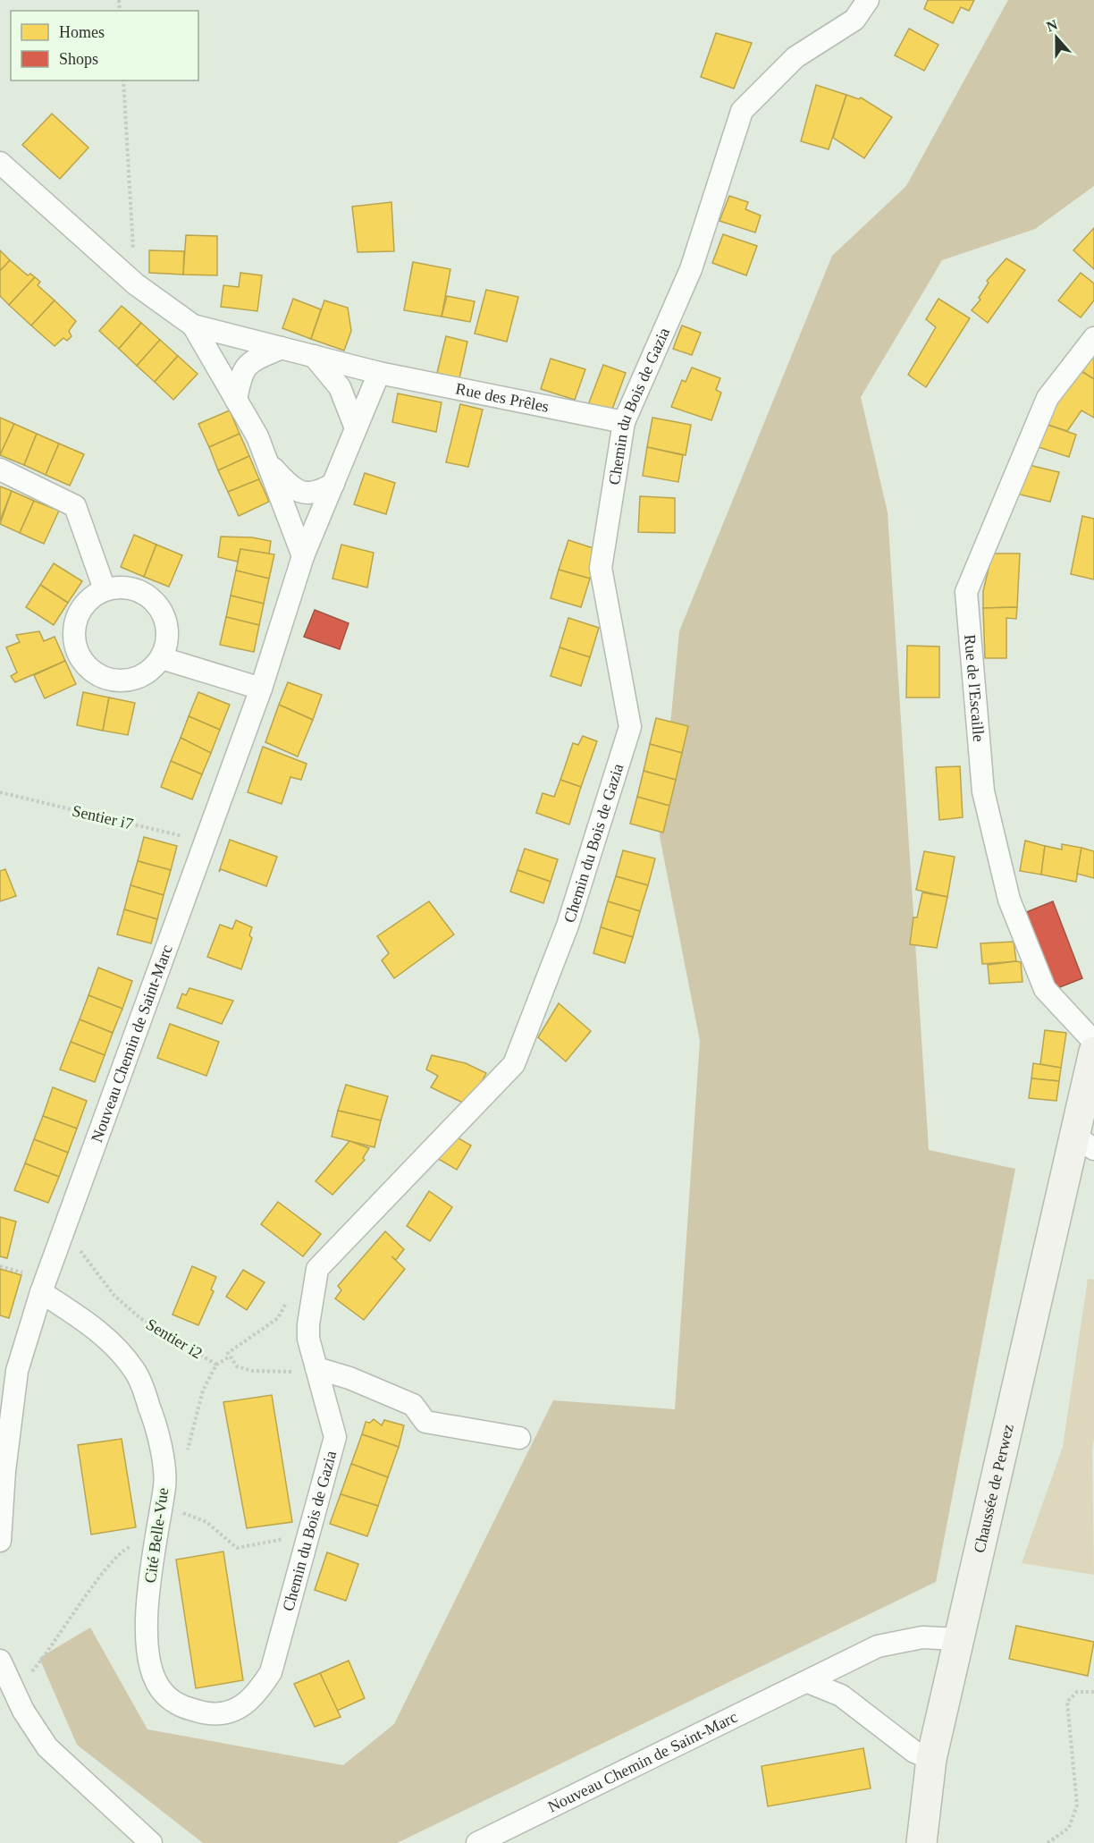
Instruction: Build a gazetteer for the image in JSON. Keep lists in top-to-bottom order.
{
  "streets": {
    "main road": ["Chaussée de Perwez"],
    "street": [
      "Rue des Prêles",
      "Chemin du Bois de Gazia",
      "Rue de l'Escaille",
      "Nouveau Chemin de Saint-Marc",
      "Cité Belle-Vue"
    ],
    "path": ["Sentier i7", "Sentier i2"]
  },
  "crossings": [
    ["Rue des Prêles", "Chemin du Bois de Gazia"],
    ["Rue des Prêles", "Nouveau Chemin de Saint-Marc"],
    ["Chemin du Bois de Gazia", "Cité Belle-Vue"],
    ["Sentier i7", "Nouveau Chemin de Saint-Marc"],
    ["Nouveau Chemin de Saint-Marc", "Sentier i2"],
    ["Nouveau Chemin de Saint-Marc", "Chaussée de Perwez"],
    ["Nouveau Chemin de Saint-Marc", "Cité Belle-Vue"]
  ],
  "legend": ["Homes", "Shops"],
  "north": "top"
}
